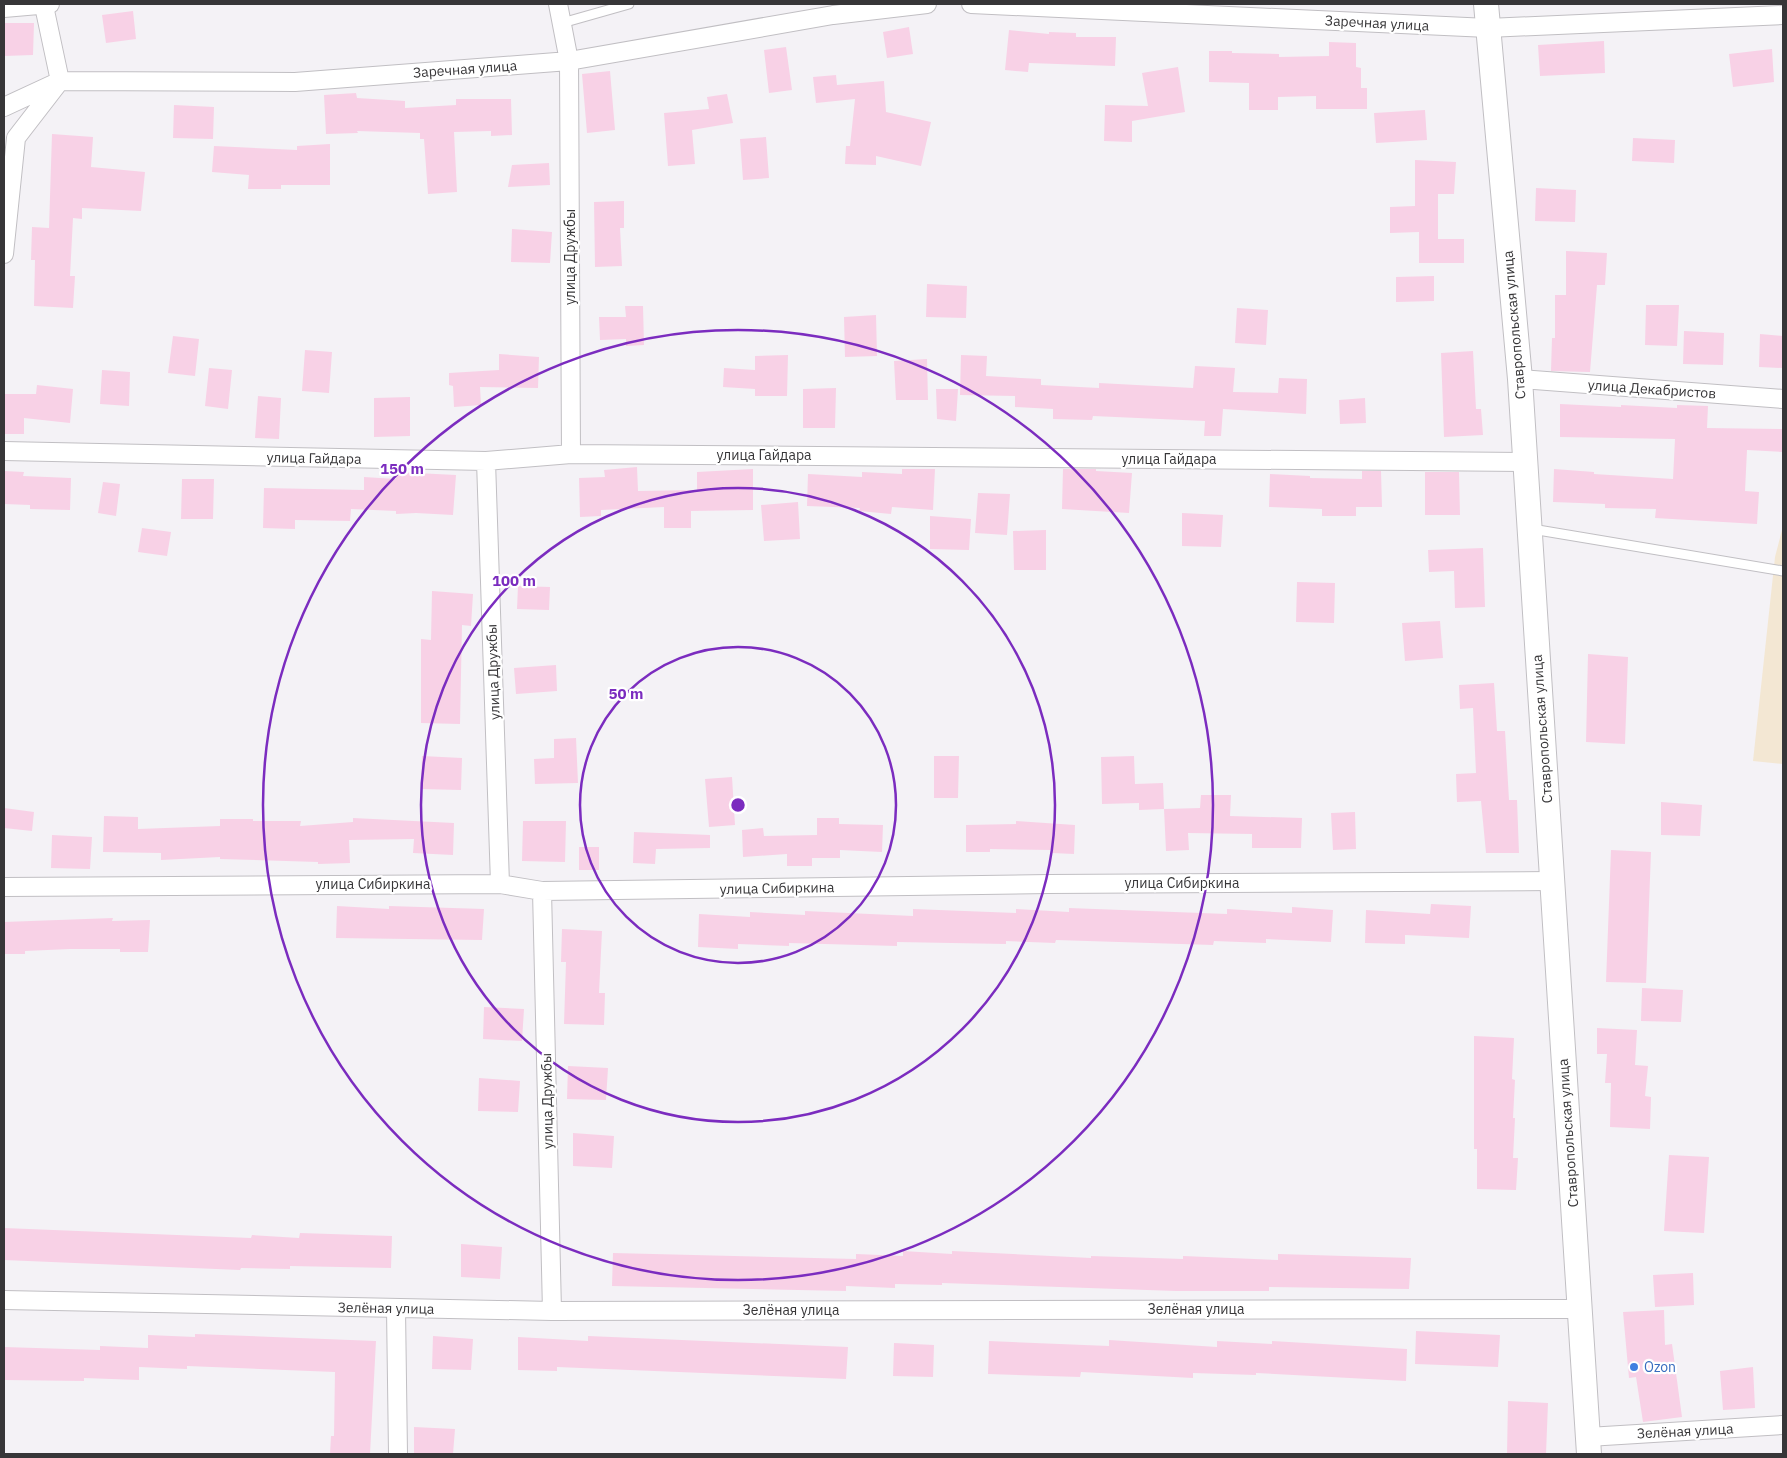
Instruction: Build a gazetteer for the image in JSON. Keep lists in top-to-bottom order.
{
  "streets": {
    "main road": ["Ставропольская улица"],
    "street": [
      "Заречная улица",
      "улица Дружбы",
      "улица Декабристов",
      "улица Гайдара",
      "улица Сибиркина",
      "Зелёная улица"
    ]
  },
  "crossings": [
    ["Заречная улица", "улица Дружбы"],
    ["Заречная улица", "Ставропольская улица"],
    ["улица Дружбы", "улица Гайдара"],
    ["улица Дружбы", "улица Сибиркина"],
    ["улица Дружбы", "Зелёная улица"],
    ["Ставропольская улица", "улица Декабристов"],
    ["Ставропольская улица", "улица Гайдара"],
    ["Ставропольская улица", "улица Сибиркина"],
    ["Ставропольская улица", "Зелёная улица"]
  ],
  "places": ["Ozon"],
  "rings": ["150 m", "100 m", "50 m"]
}
